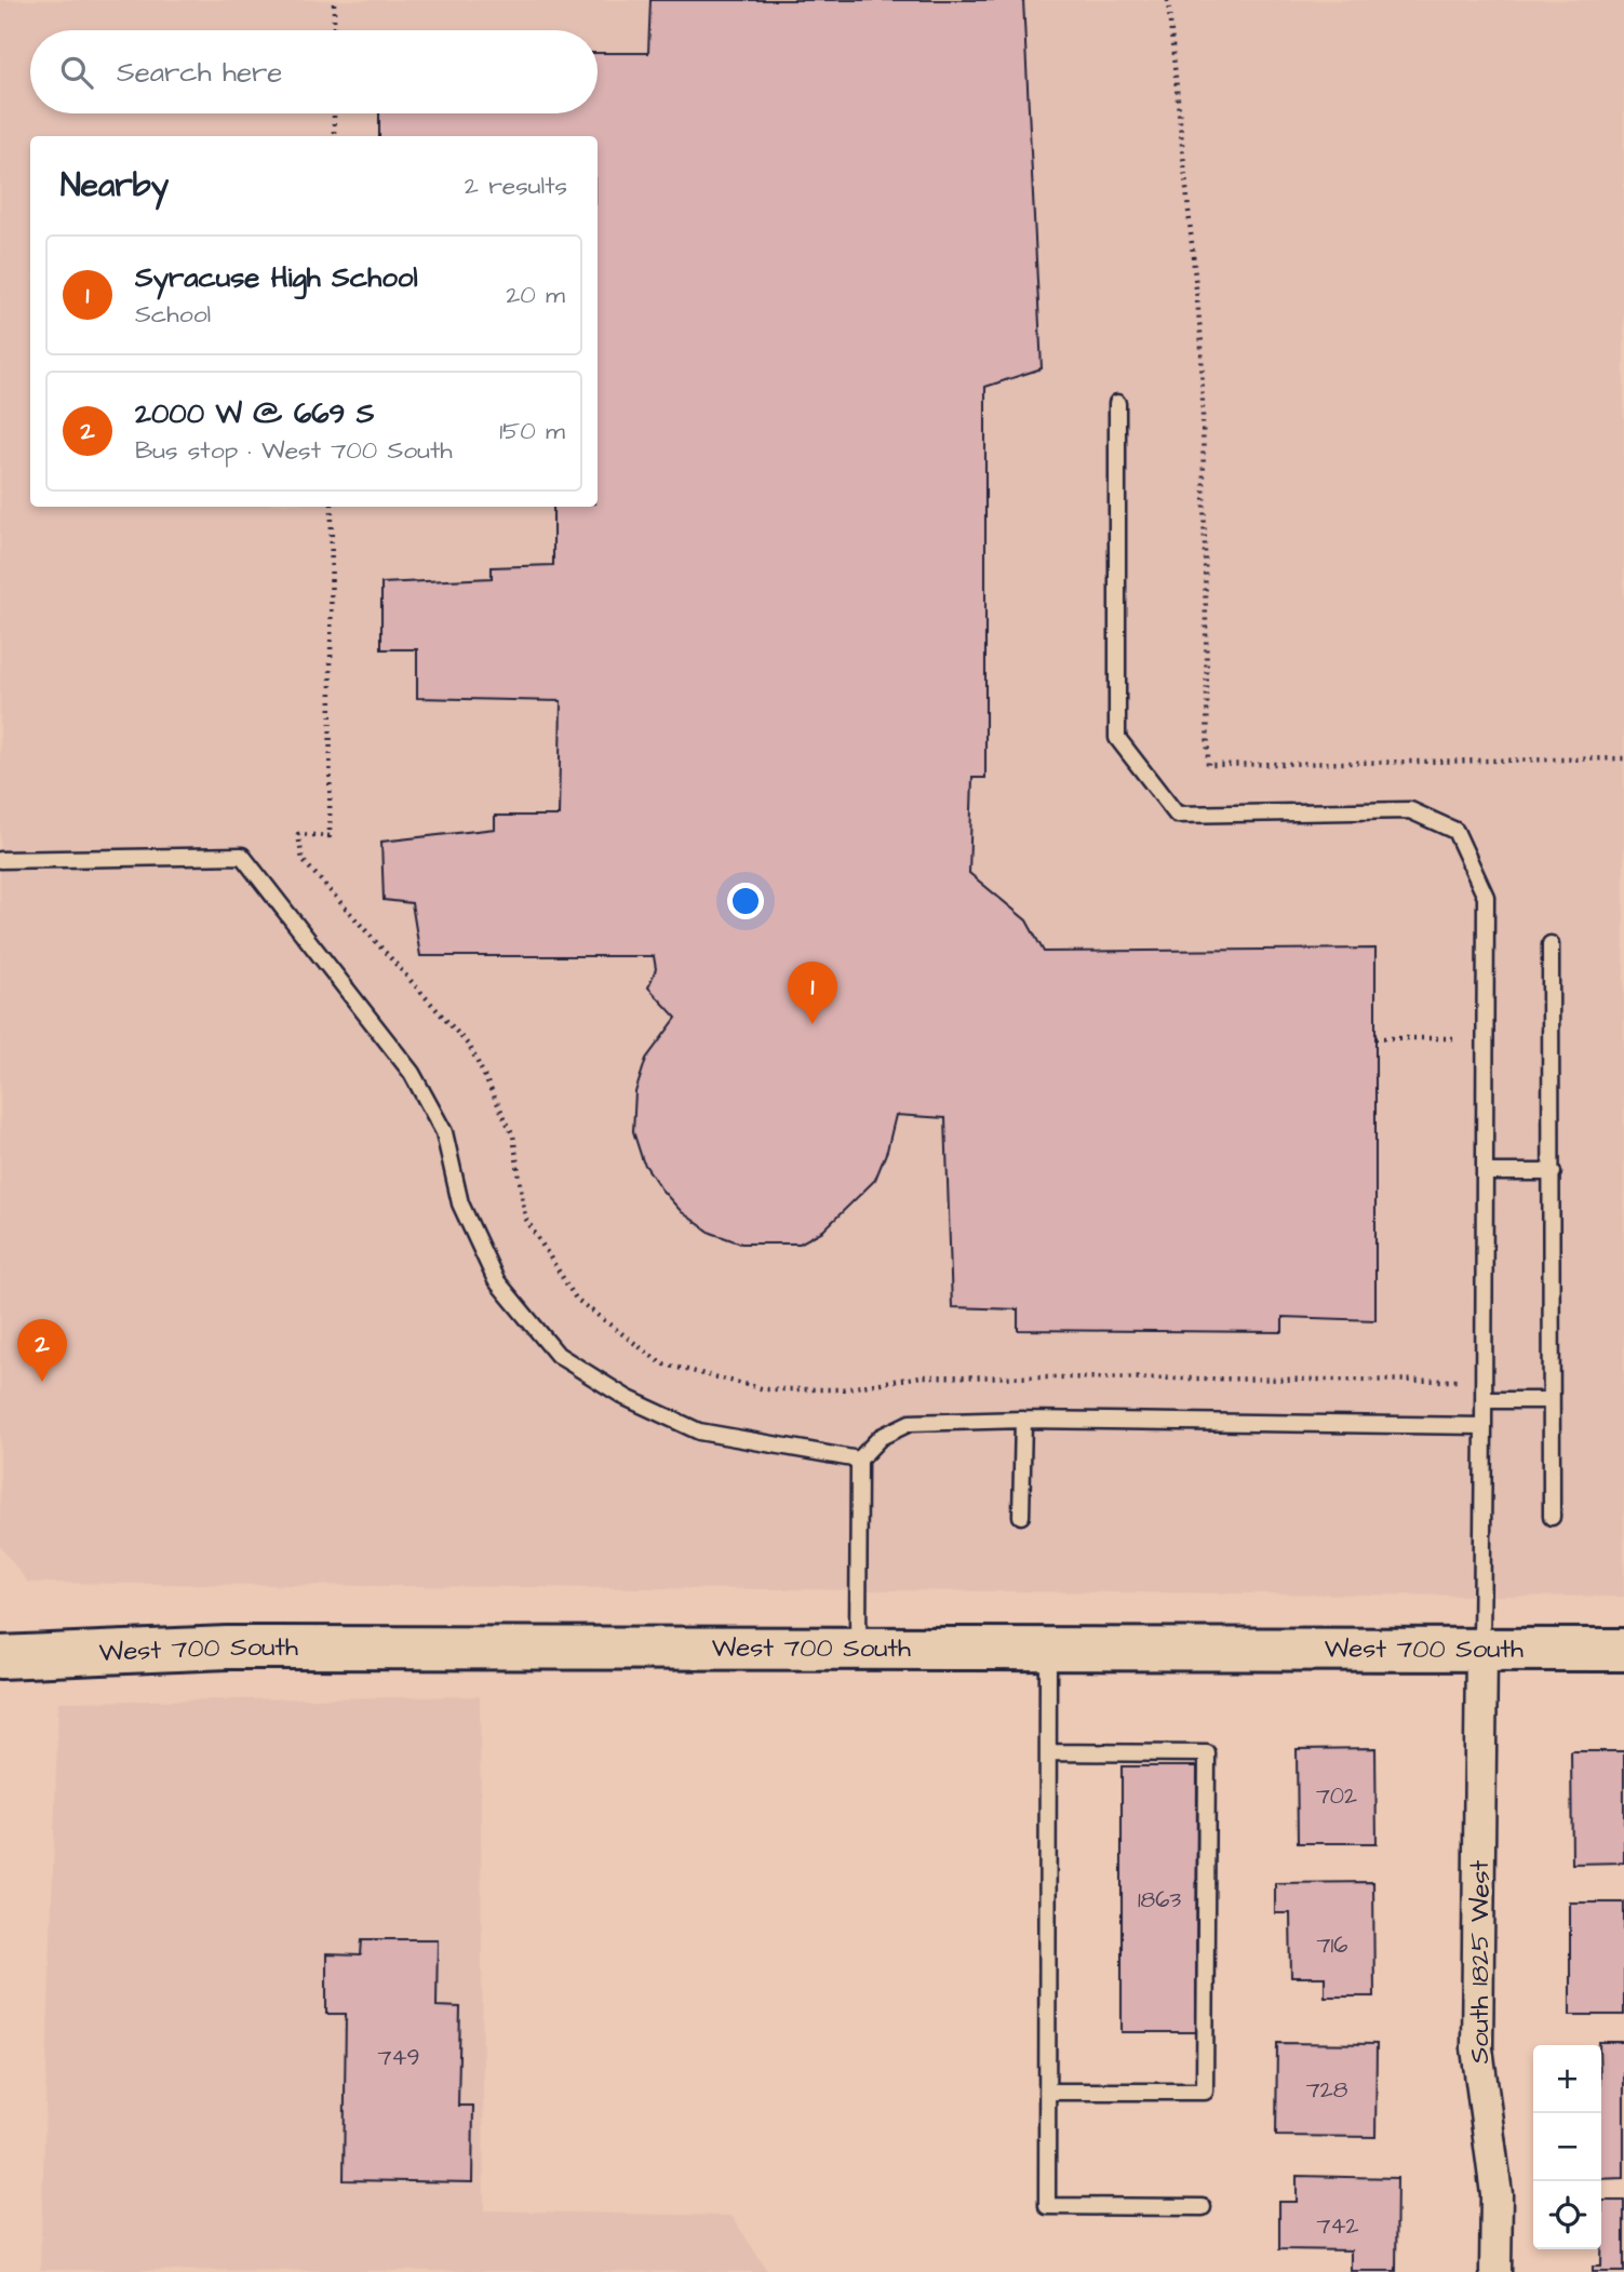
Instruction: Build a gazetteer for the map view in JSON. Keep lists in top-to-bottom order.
{
  "streets": {
    "street": ["West 700 South", "South 1825 West"]
  },
  "crossings": [
    ["West 700 South", "South 1825 West"]
  ],
  "house_numbers": [
    "702",
    "1863",
    "716",
    "749",
    "728",
    "742"
  ],
  "page": {
    "search": "Search here",
    "heading": ["Nearby", "2 results"],
    "list": [
      {
        "mark": "1",
        "name": "Syracuse High School",
        "note": "School",
        "value": "20 m"
      },
      {
        "mark": "2",
        "name": "2000 W @ 669 S",
        "note": "Bus stop · West 700 South",
        "value": "150 m"
      }
    ],
    "pins": ["1", "2"],
    "map_buttons": ["+", "−"]
  }
}
